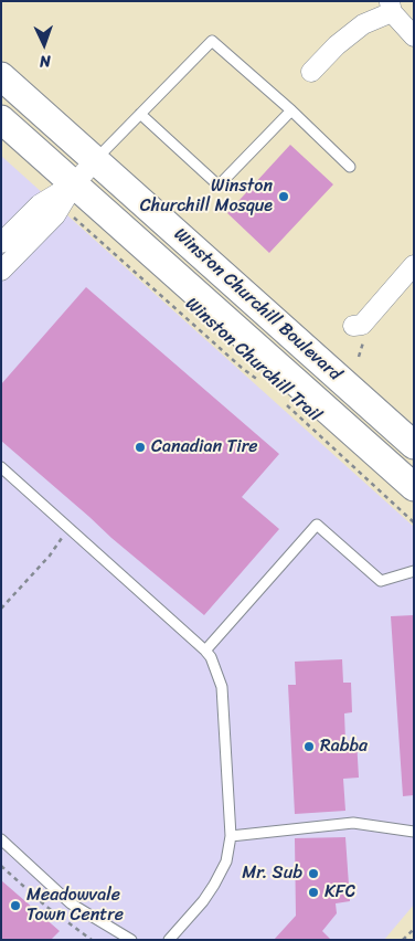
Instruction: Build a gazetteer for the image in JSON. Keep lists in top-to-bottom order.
{
  "streets": {
    "main road": ["Winston Churchill Boulevard"],
    "path": ["Winston Churchill Trail"]
  },
  "places": [
    "Winston Churchill Mosque",
    "Canadian Tire",
    "Rabba",
    "Mr. Sub",
    "KFC",
    "Meadowvale Town Centre"
  ],
  "north": "bottom"
}
